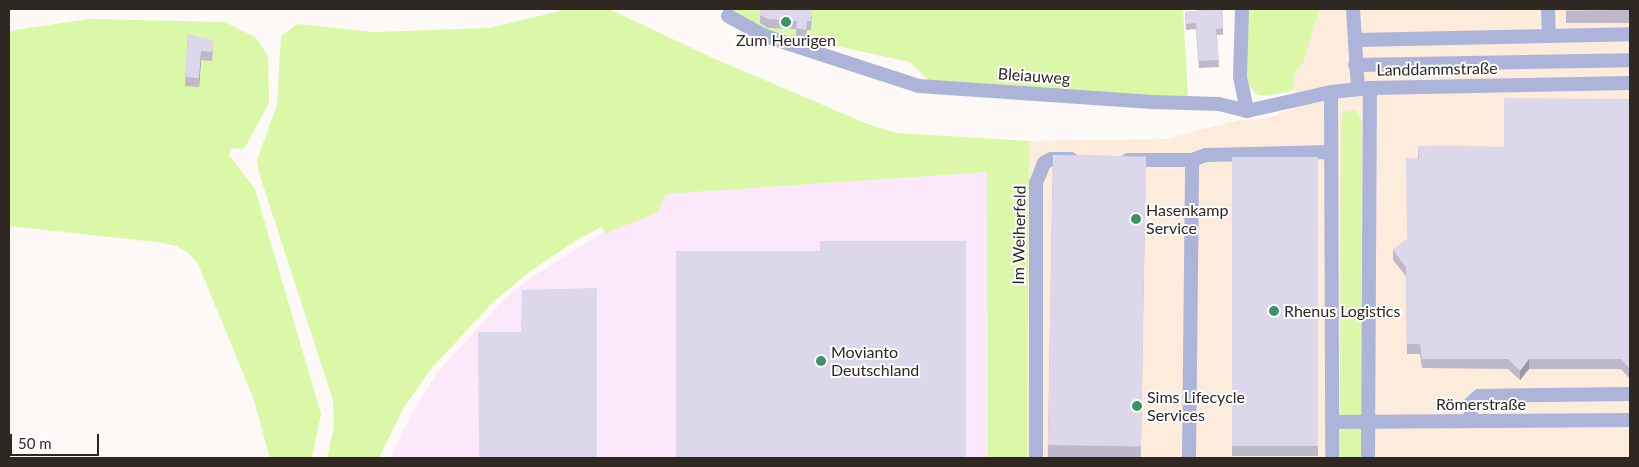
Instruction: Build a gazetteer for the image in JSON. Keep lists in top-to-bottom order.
{
  "streets": {
    "street": [
      "Landdammstraße",
      "Bleiauweg",
      "Im Weiherfeld",
      "Römerstraße"
    ]
  },
  "crossings": [
    ["Landdammstraße", "Bleiauweg"]
  ],
  "places": [
    "Zum Heurigen",
    "Hasenkamp Service",
    "Rhenus Logistics",
    "Movianto Deutschland",
    "Sims Lifecycle Services"
  ],
  "scale_bar": "50 m"
}
